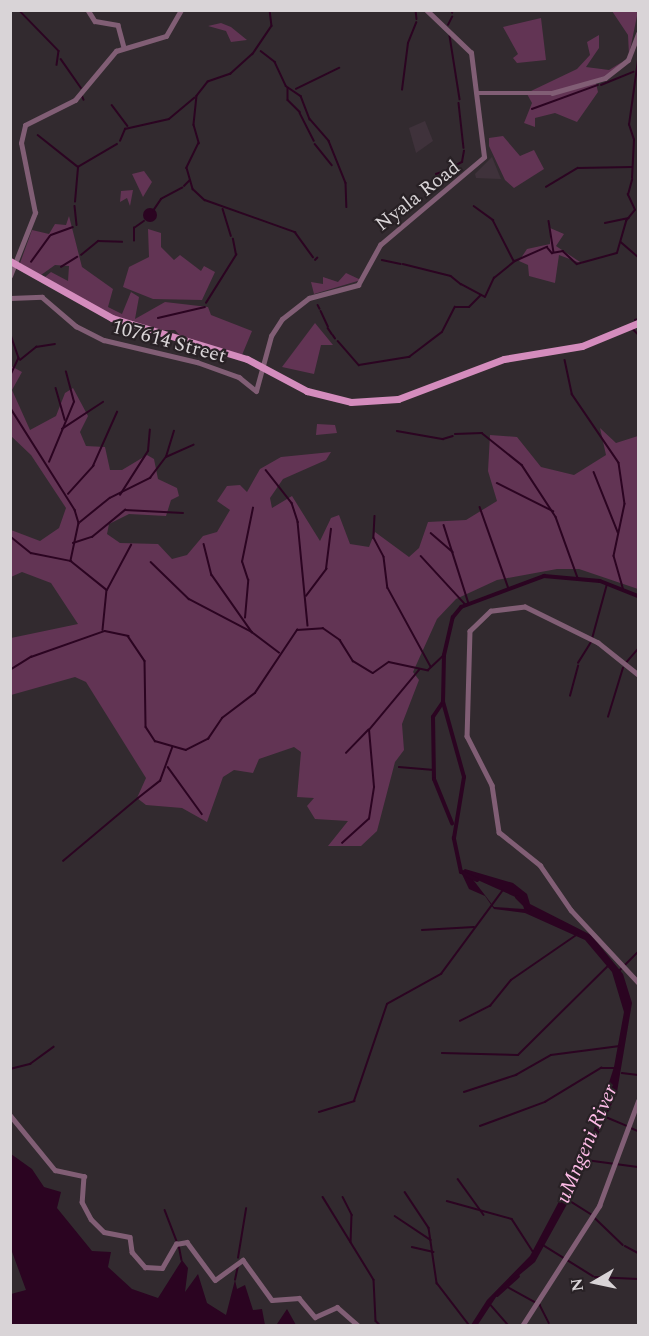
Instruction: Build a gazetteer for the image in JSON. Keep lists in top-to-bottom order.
{
  "streets": {
    "street": ["Nyala Road", "107614 Street"]
  },
  "crossings": [
    ["Nyala Road", "107614 Street"]
  ],
  "water": ["uMngeni River"],
  "north": "left"
}
